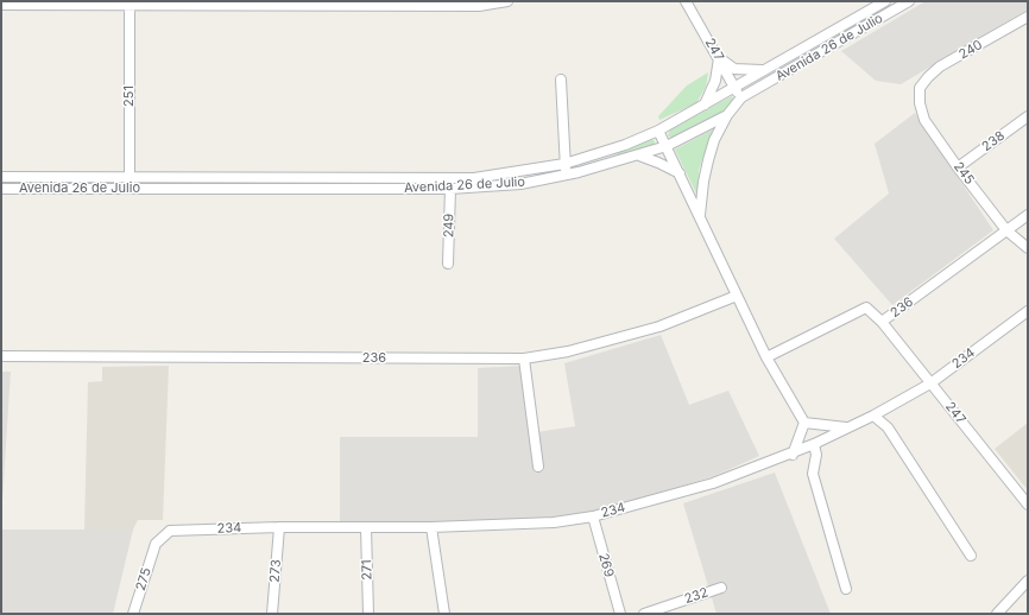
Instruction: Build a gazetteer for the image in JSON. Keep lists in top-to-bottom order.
{
  "streets": {
    "street": [
      "Avenida 26 de Julio",
      "247",
      "240",
      "251",
      "238",
      "245",
      "249",
      "236",
      "234",
      "269",
      "271",
      "273",
      "275",
      "232"
    ]
  },
  "crossings": [
    ["Avenida 26 de Julio", "247"],
    ["Avenida 26 de Julio", "251"],
    ["Avenida 26 de Julio", "249"],
    ["247", "236"],
    ["247", "234"],
    ["240", "245"],
    ["238", "245"],
    ["245", "236"],
    ["234", "269"],
    ["234", "271"],
    ["234", "273"],
    ["234", "275"]
  ]
}
